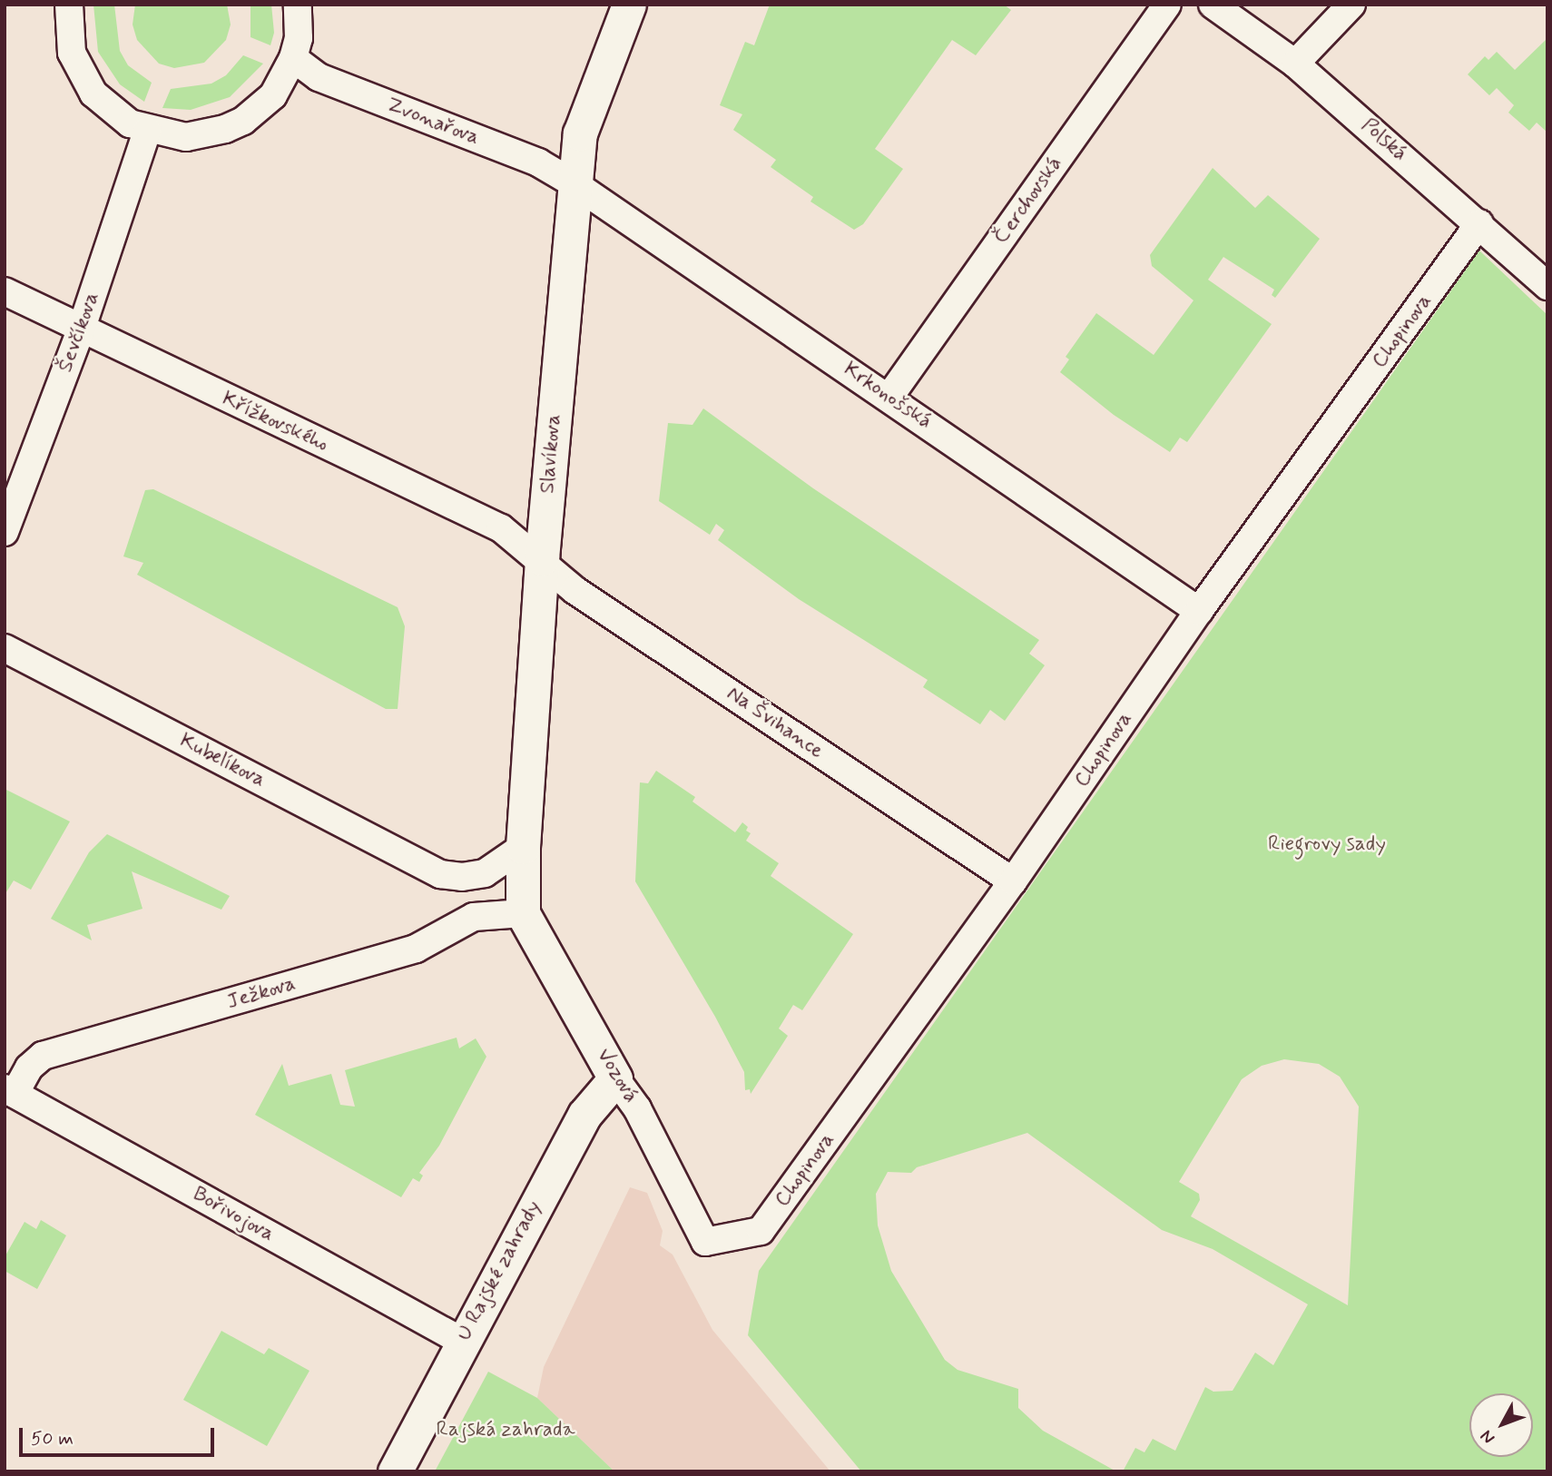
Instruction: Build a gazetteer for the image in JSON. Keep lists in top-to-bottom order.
{
  "streets": {
    "street": [
      "Zvonařova",
      "Polská",
      "Čerchovská",
      "Chopinova",
      "Ševčíkova",
      "Krkonošská",
      "Křížkovského",
      "Slavíkova",
      "Na Švihance",
      "Kubelíkova",
      "Ježkova",
      "Vozová",
      "Bořivojova",
      "U Rajské zahrady"
    ]
  },
  "crossings": [
    ["Zvonařova", "Krkonošská"],
    ["Zvonařova", "Slavíkova"],
    ["Polská", "Chopinova"],
    ["Čerchovská", "Krkonošská"],
    ["Chopinova", "Krkonošská"],
    ["Chopinova", "Na Švihance"],
    ["Chopinova", "Vozová"],
    ["Ševčíkova", "Křížkovského"],
    ["Krkonošská", "Slavíkova"],
    ["Křížkovského", "Slavíkova"],
    ["Křížkovského", "Na Švihance"],
    ["Slavíkova", "Na Švihance"],
    ["Slavíkova", "Kubelíkova"],
    ["Slavíkova", "Ježkova"],
    ["Slavíkova", "Vozová"],
    ["Kubelíkova", "Ježkova"],
    ["Ježkova", "Vozová"],
    ["Ježkova", "Bořivojova"],
    ["Vozová", "U Rajské zahrady"],
    ["Bořivojova", "U Rajské zahrady"]
  ],
  "parks": ["Riegrovy sady", "Rajská zahrada"],
  "scale_bar": "50 m",
  "north": "bottom left"
}
